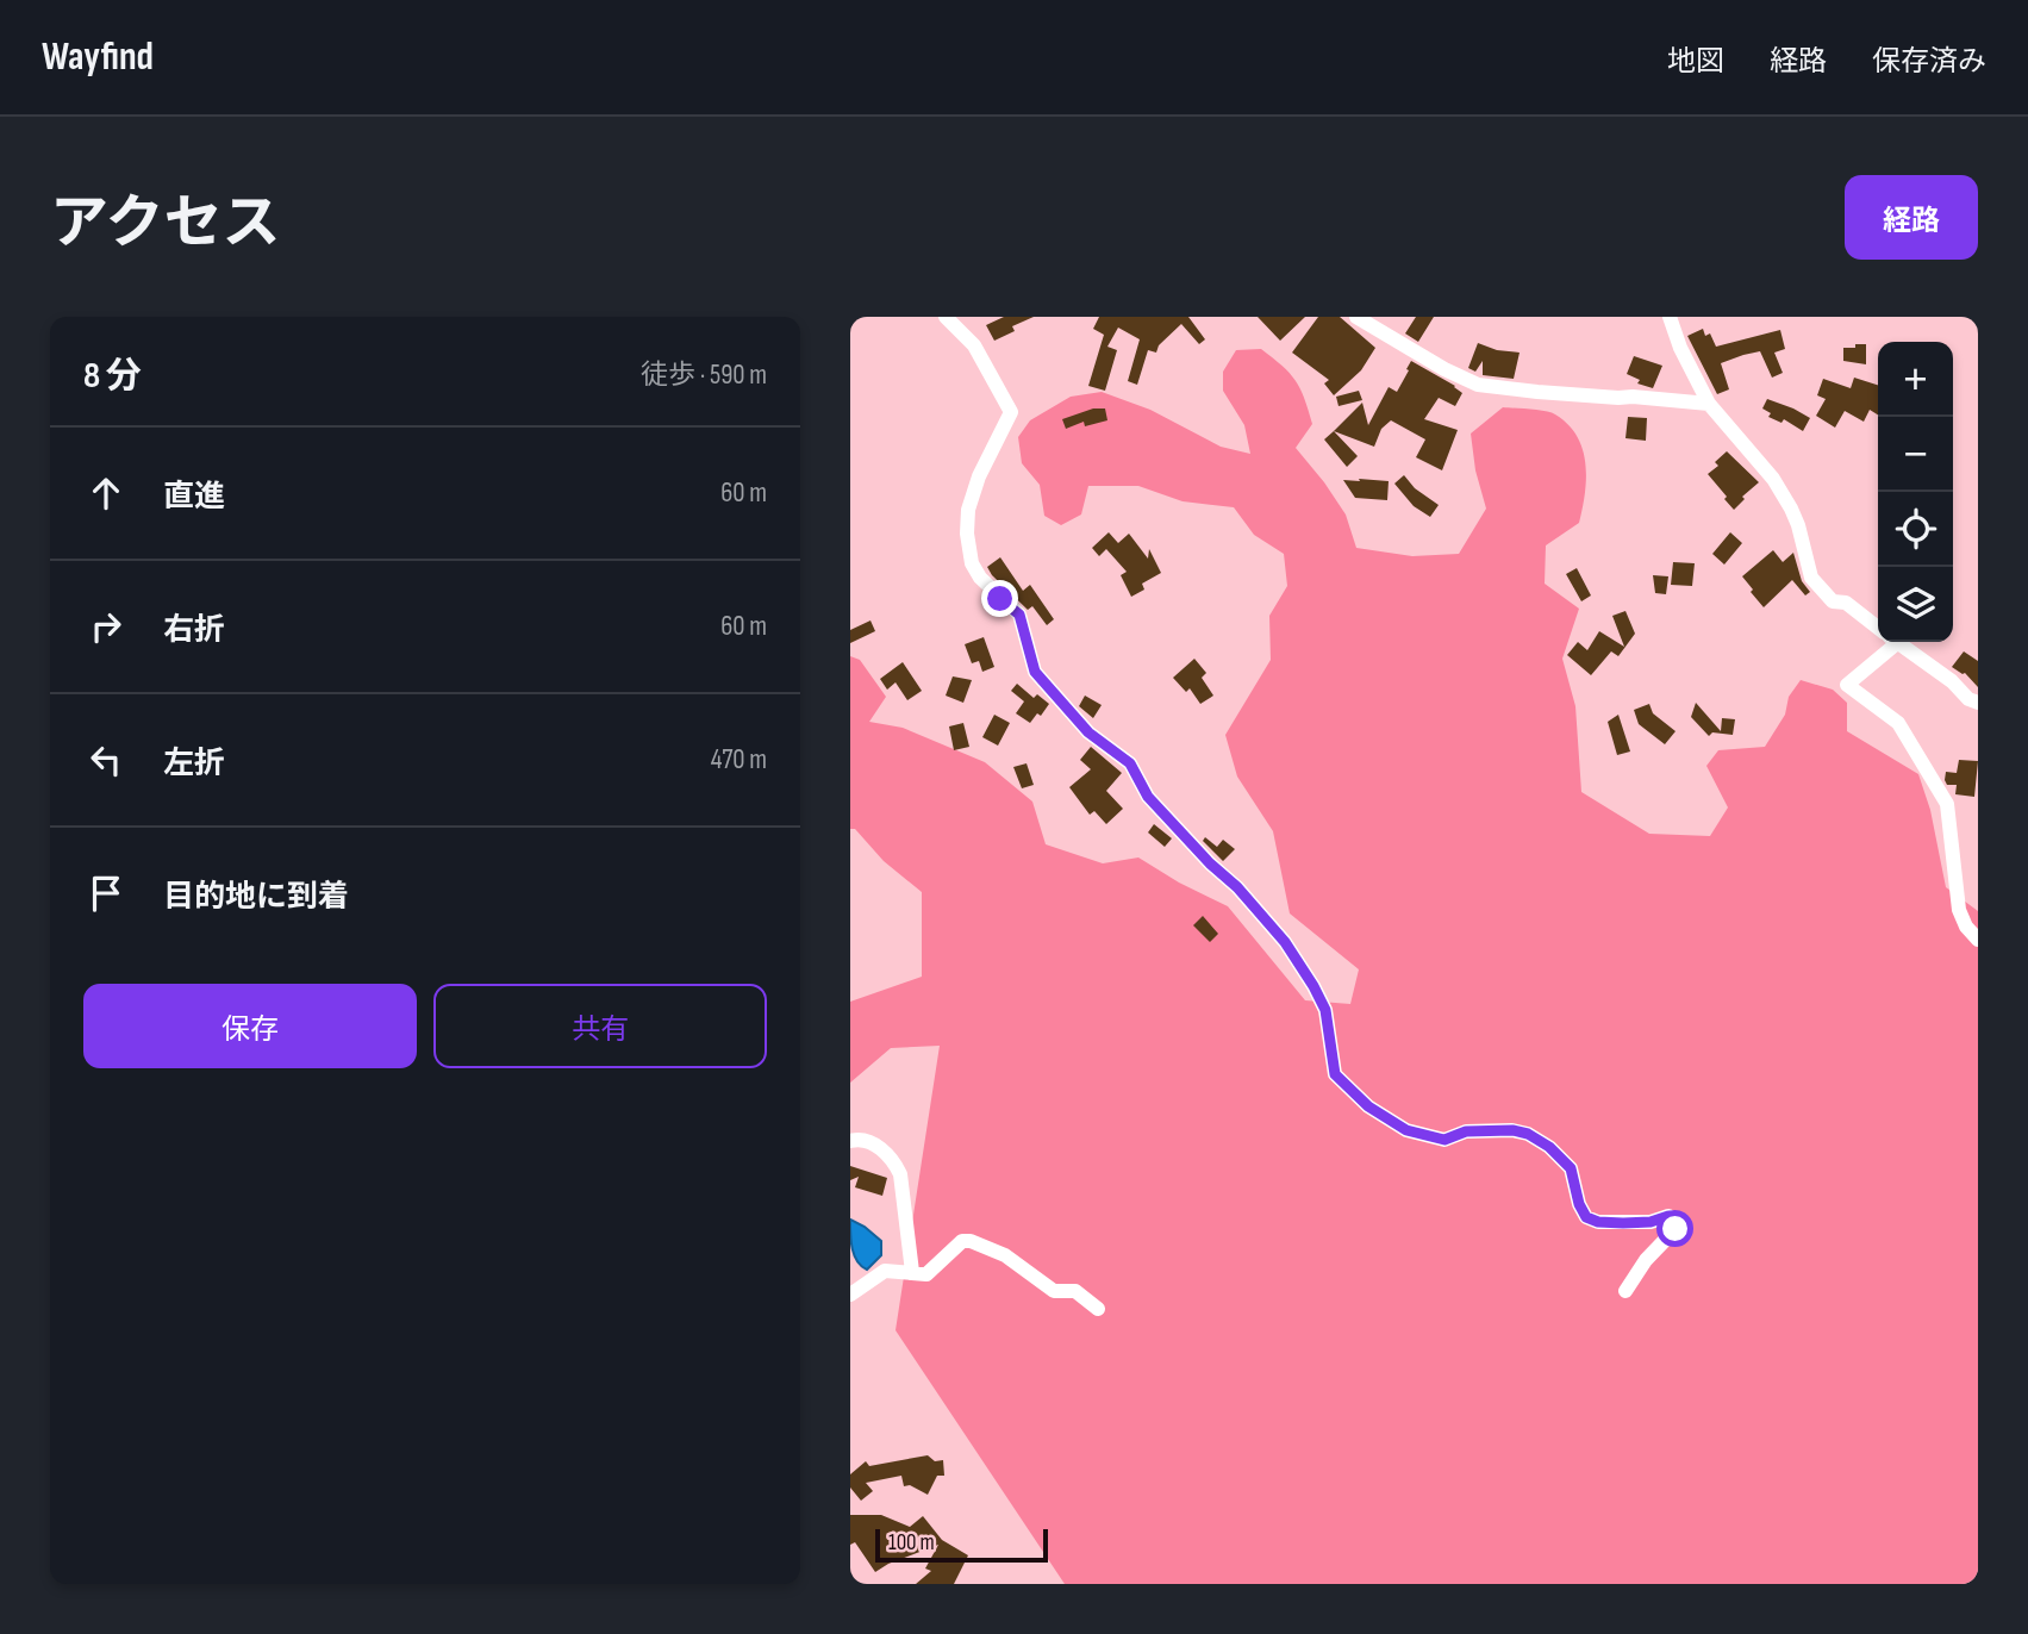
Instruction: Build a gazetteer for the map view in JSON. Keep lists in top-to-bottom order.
{
  "scale_bar": "100 m",
  "page": {
    "header": "Wayfind",
    "nav": ["地図", "経路", "保存済み"],
    "title": "アクセス",
    "buttons": [
      "経路",
      ["保存", "共有"]
    ],
    "heading": ["8 分", "徒歩 · 590 m"],
    "map_buttons": ["+", "−"],
    "list": [
      ["直進", "60 m"],
      ["右折", "60 m"],
      ["左折", "470 m"],
      "目的地に到着"
    ],
    "scale": "100 m"
  }
}
